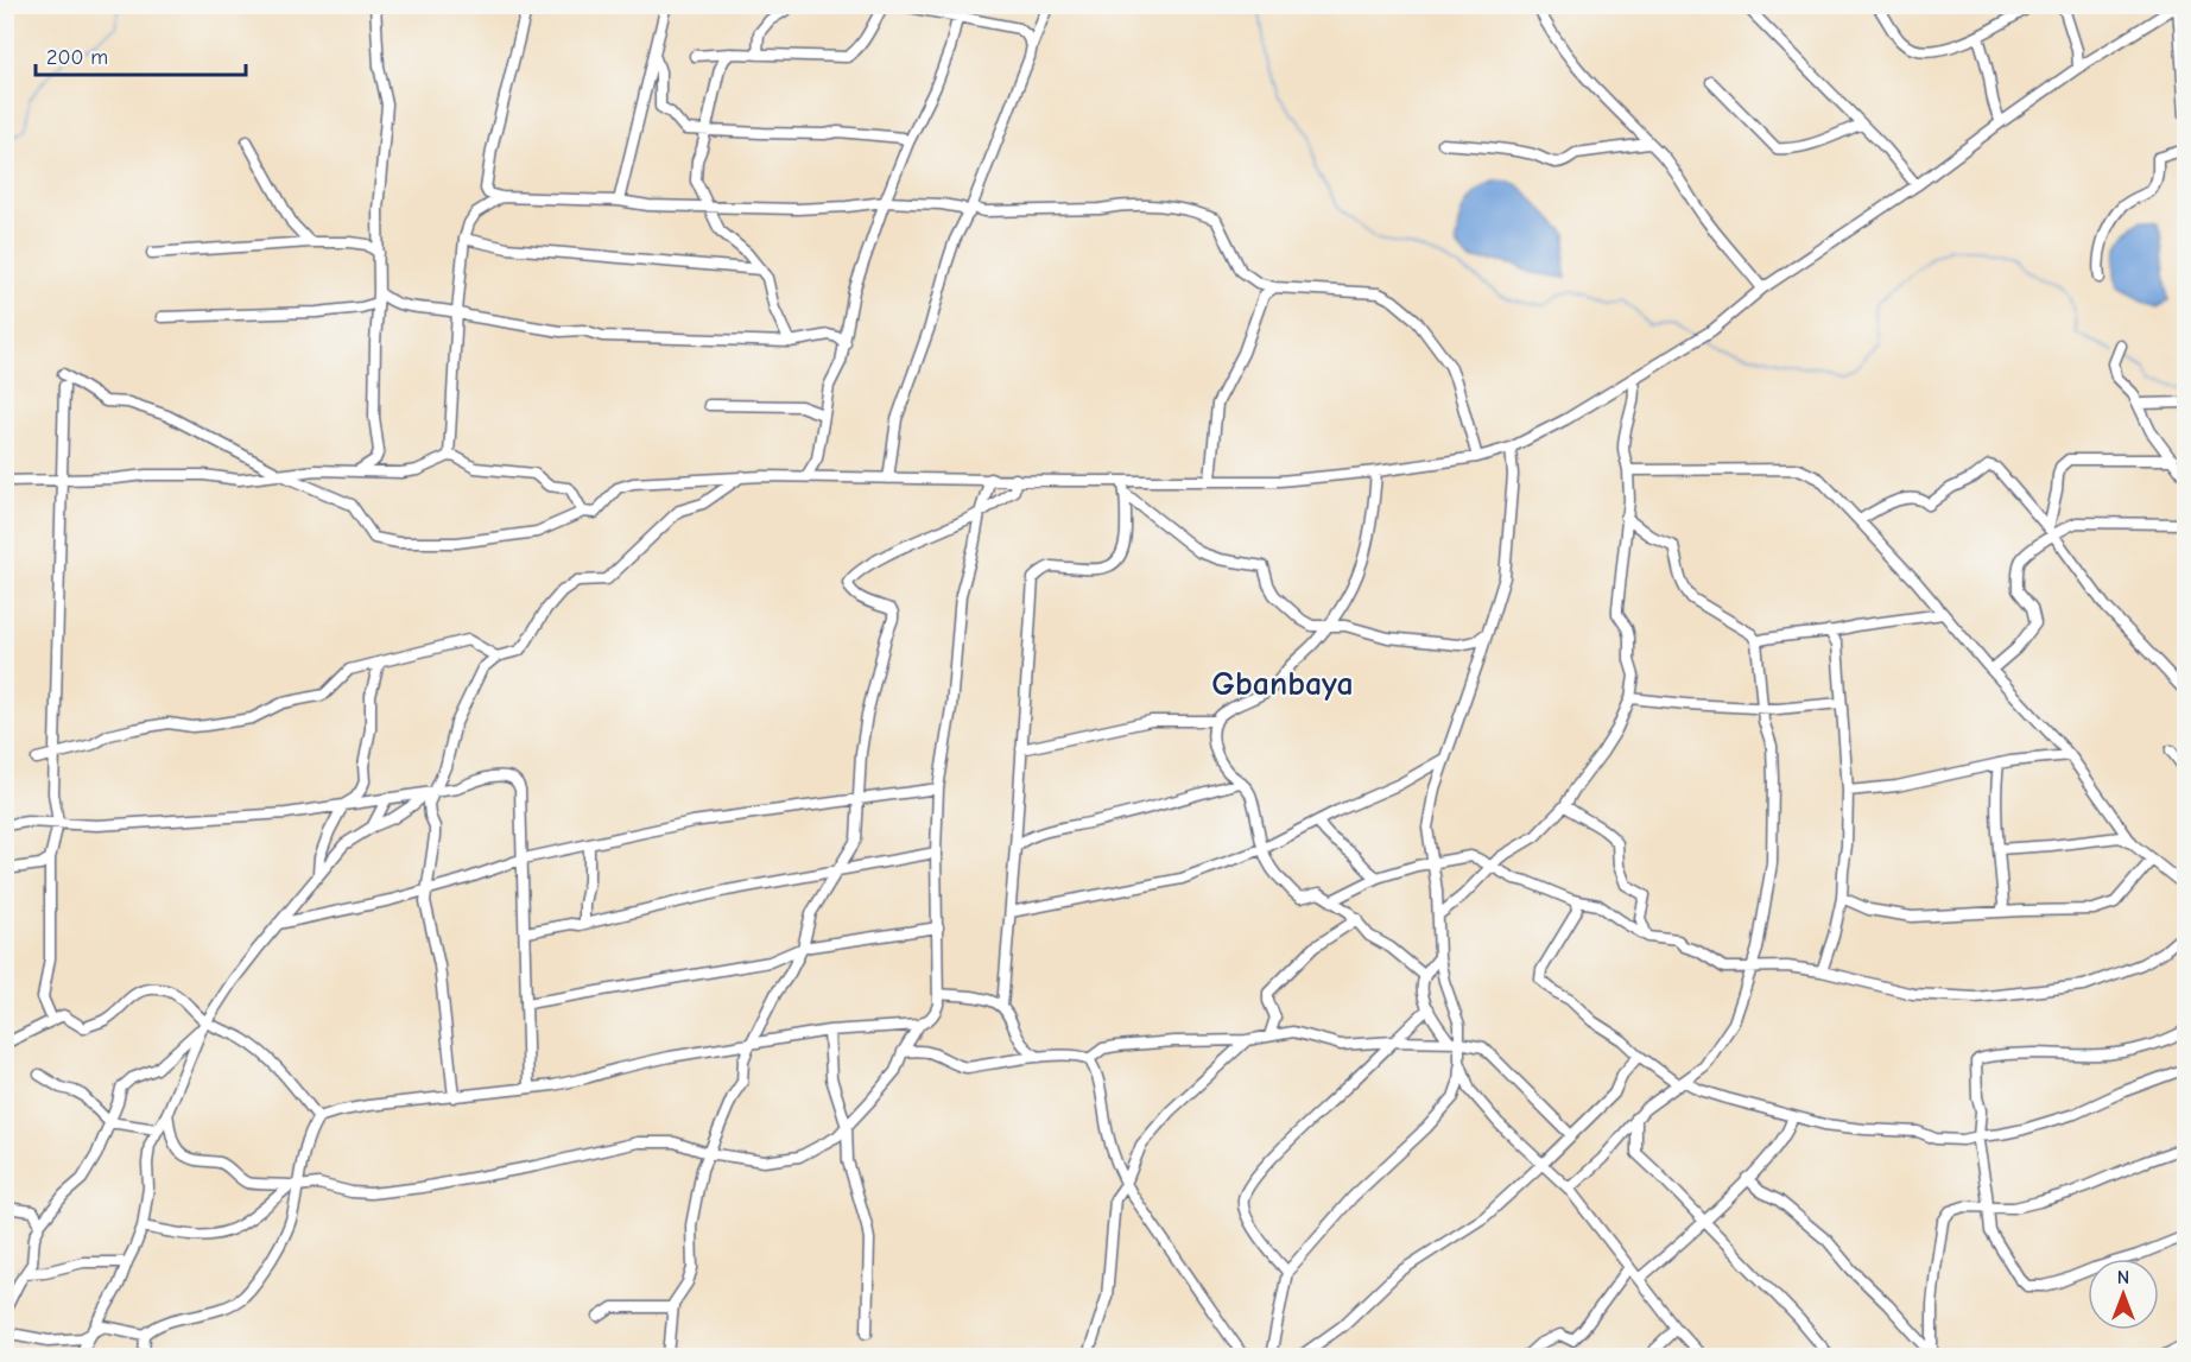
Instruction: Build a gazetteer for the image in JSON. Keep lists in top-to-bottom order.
{
  "districts": ["Gbanbaya"],
  "scale_bar": "200 m",
  "north": "top"
}
